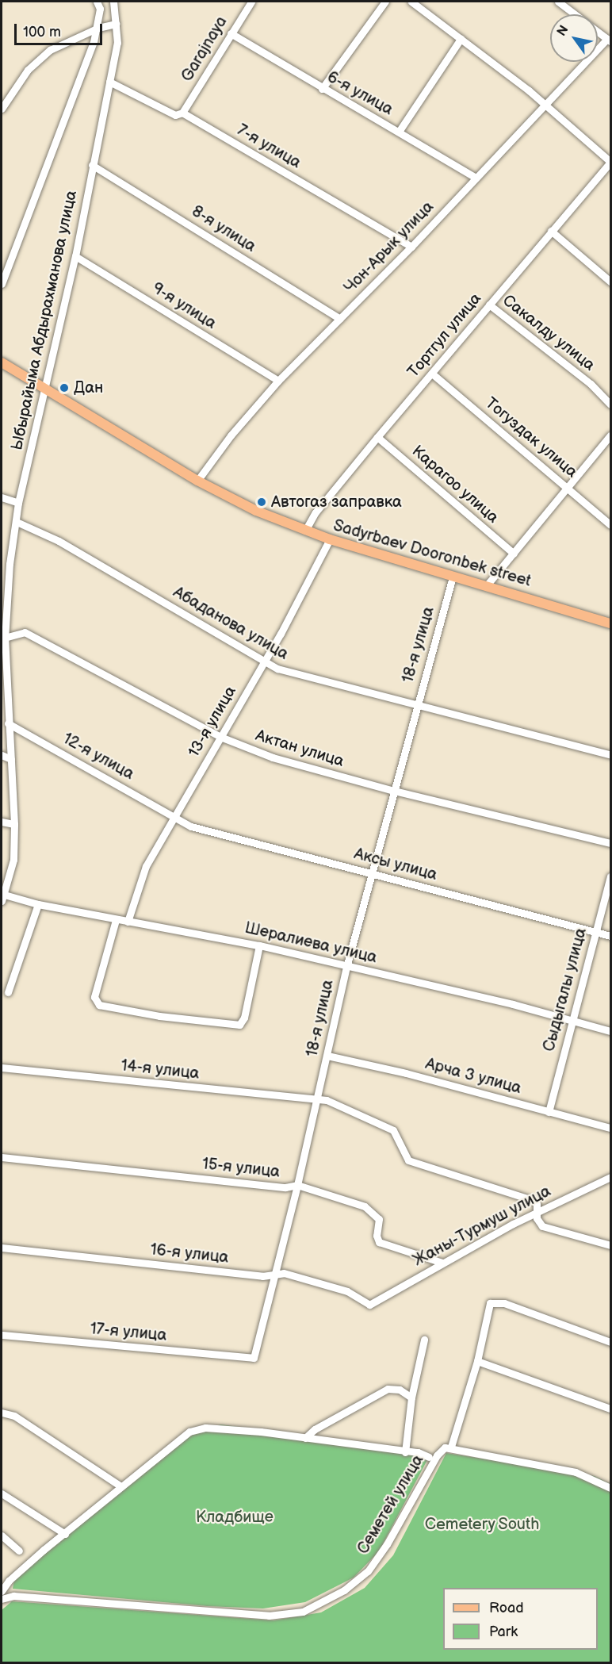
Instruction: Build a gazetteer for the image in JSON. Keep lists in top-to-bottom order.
{
  "streets": {
    "main road": ["Sadyrbaev Dooronbek street"],
    "street": [
      "Garajnaya",
      "6-я улица",
      "7-я улица",
      "8-я улица",
      "Чон-Арык улица",
      "9-я улица",
      "Ыбырайыма Абдырахманова улица",
      "Сакалду улица",
      "Тортгул улица",
      "Тогуздак улица",
      "Карагоо улица",
      "Абаданова улица",
      "18-я улица",
      "13-я улица",
      "Актан улица",
      "12-я улица",
      "Аксы улица",
      "Шералиева улица",
      "Сыдыгалы улица",
      "14-я улица",
      "Арча 3 улица",
      "15-я улица",
      "Жаны-Турмуш улица",
      "16-я улица",
      "17-я улица",
      "Семетей улица"
    ]
  },
  "crossings": [
    ["Garajnaya", "6-я улица"],
    ["Garajnaya", "7-я улица"],
    ["6-я улица", "Чон-Арык улица"],
    ["7-я улица", "Чон-Арык улица"],
    ["7-я улица", "Ыбырайыма Абдырахманова улица"],
    ["8-я улица", "Чон-Арык улица"],
    ["8-я улица", "Ыбырайыма Абдырахманова улица"],
    ["Чон-Арык улица", "9-я улица"],
    ["Чон-Арык улица", "Sadyrbaev Dooronbek street"],
    ["9-я улица", "Ыбырайыма Абдырахманова улица"],
    ["Ыбырайыма Абдырахманова улица", "Sadyrbaev Dooronbek street"],
    ["Ыбырайыма Абдырахманова улица", "Абаданова улица"],
    ["Ыбырайыма Абдырахманова улица", "Актан улица"],
    ["Ыбырайыма Абдырахманова улица", "12-я улица"],
    ["Ыбырайыма Абдырахманова улица", "Шералиева улица"],
    ["Сакалду улица", "Тортгул улица"],
    ["Тортгул улица", "Тогуздак улица"],
    ["Тортгул улица", "Карагоо улица"],
    ["Тортгул улица", "Sadyrbaev Dooronbek street"],
    ["Sadyrbaev Dooronbek street", "18-я улица"],
    ["Sadyrbaev Dooronbek street", "13-я улица"],
    ["Абаданова улица", "18-я улица"],
    ["Абаданова улица", "13-я улица"],
    ["18-я улица", "Актан улица"],
    ["18-я улица", "Аксы улица"],
    ["18-я улица", "Шералиева улица"],
    ["18-я улица", "14-я улица"],
    ["18-я улица", "Арча 3 улица"],
    ["18-я улица", "15-я улица"],
    ["18-я улица", "16-я улица"],
    ["18-я улица", "17-я улица"],
    ["13-я улица", "Актан улица"],
    ["13-я улица", "12-я улица"],
    ["13-я улица", "Аксы улица"],
    ["13-я улица", "Шералиева улица"],
    ["12-я улица", "Аксы улица"],
    ["Аксы улица", "Сыдыгалы улица"],
    ["Шералиева улица", "Сыдыгалы улица"],
    ["Сыдыгалы улица", "Арча 3 улица"],
    ["14-я улица", "Жаны-Турмуш улица"],
    ["15-я улица", "Жаны-Турмуш улица"],
    ["Жаны-Турмуш улица", "16-я улица"]
  ],
  "parks": ["Кладбище", "Cemetery South"],
  "places": ["Дан", "Автогаз заправка"],
  "legend": ["Road", "Park"],
  "scale_bar": "100 m",
  "north": "top left"
}
